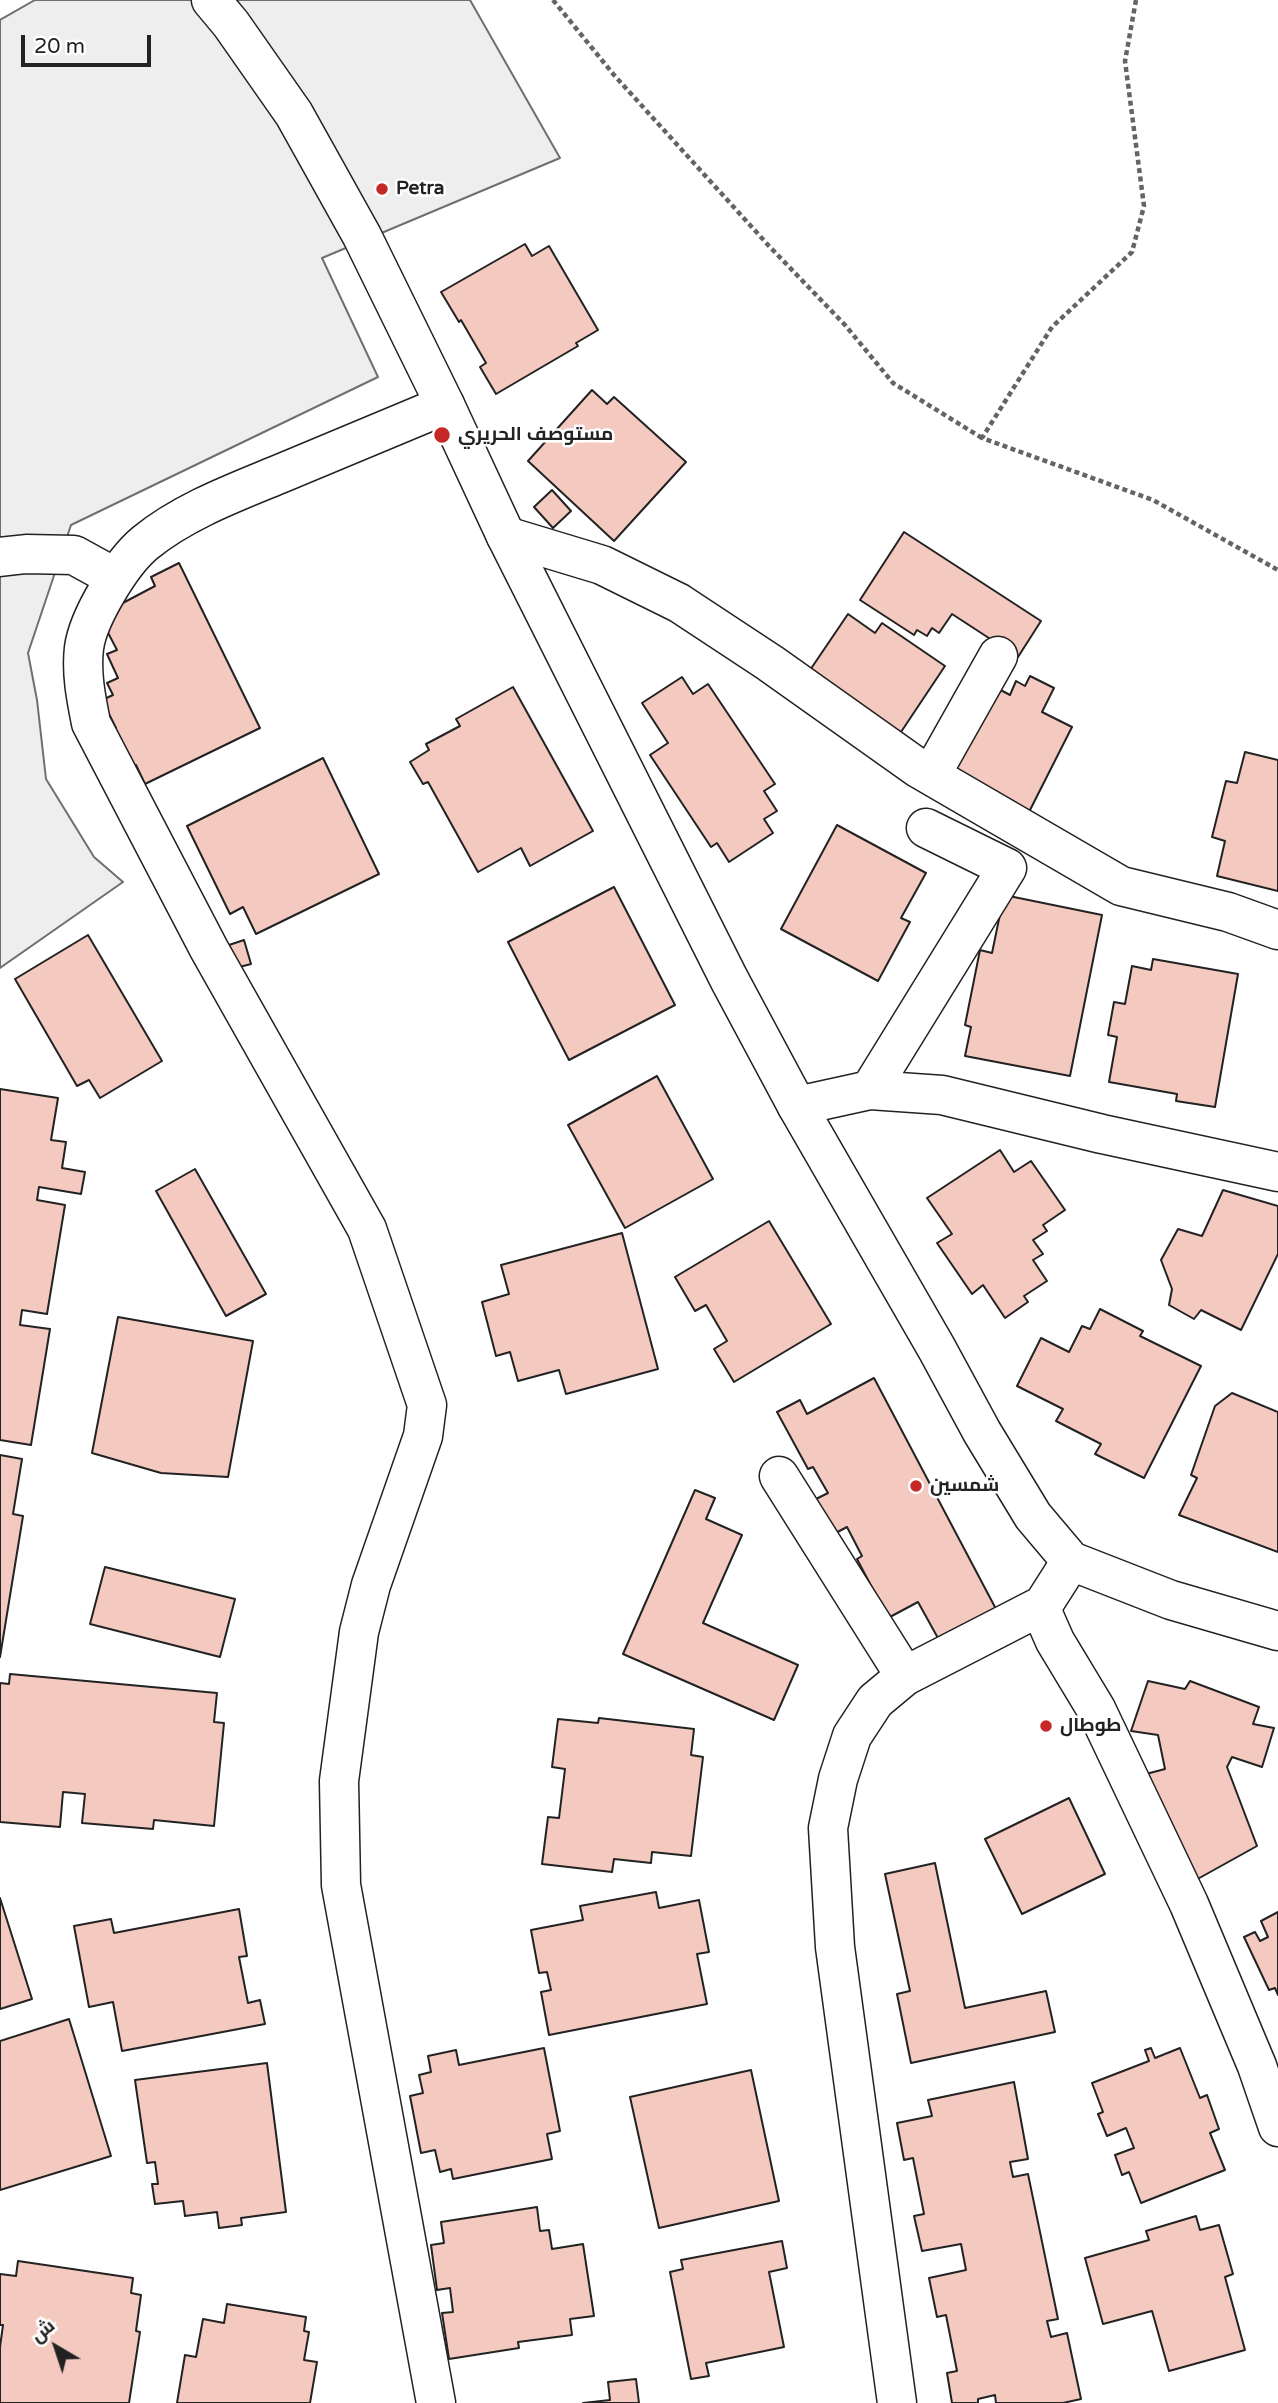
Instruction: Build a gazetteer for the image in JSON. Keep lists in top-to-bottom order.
{
  "places": [
    "Petra",
    "مستوصف الحريري",
    "شمسين",
    "طوطال"
  ],
  "scale_bar": "20 m",
  "north": "top left"
}
